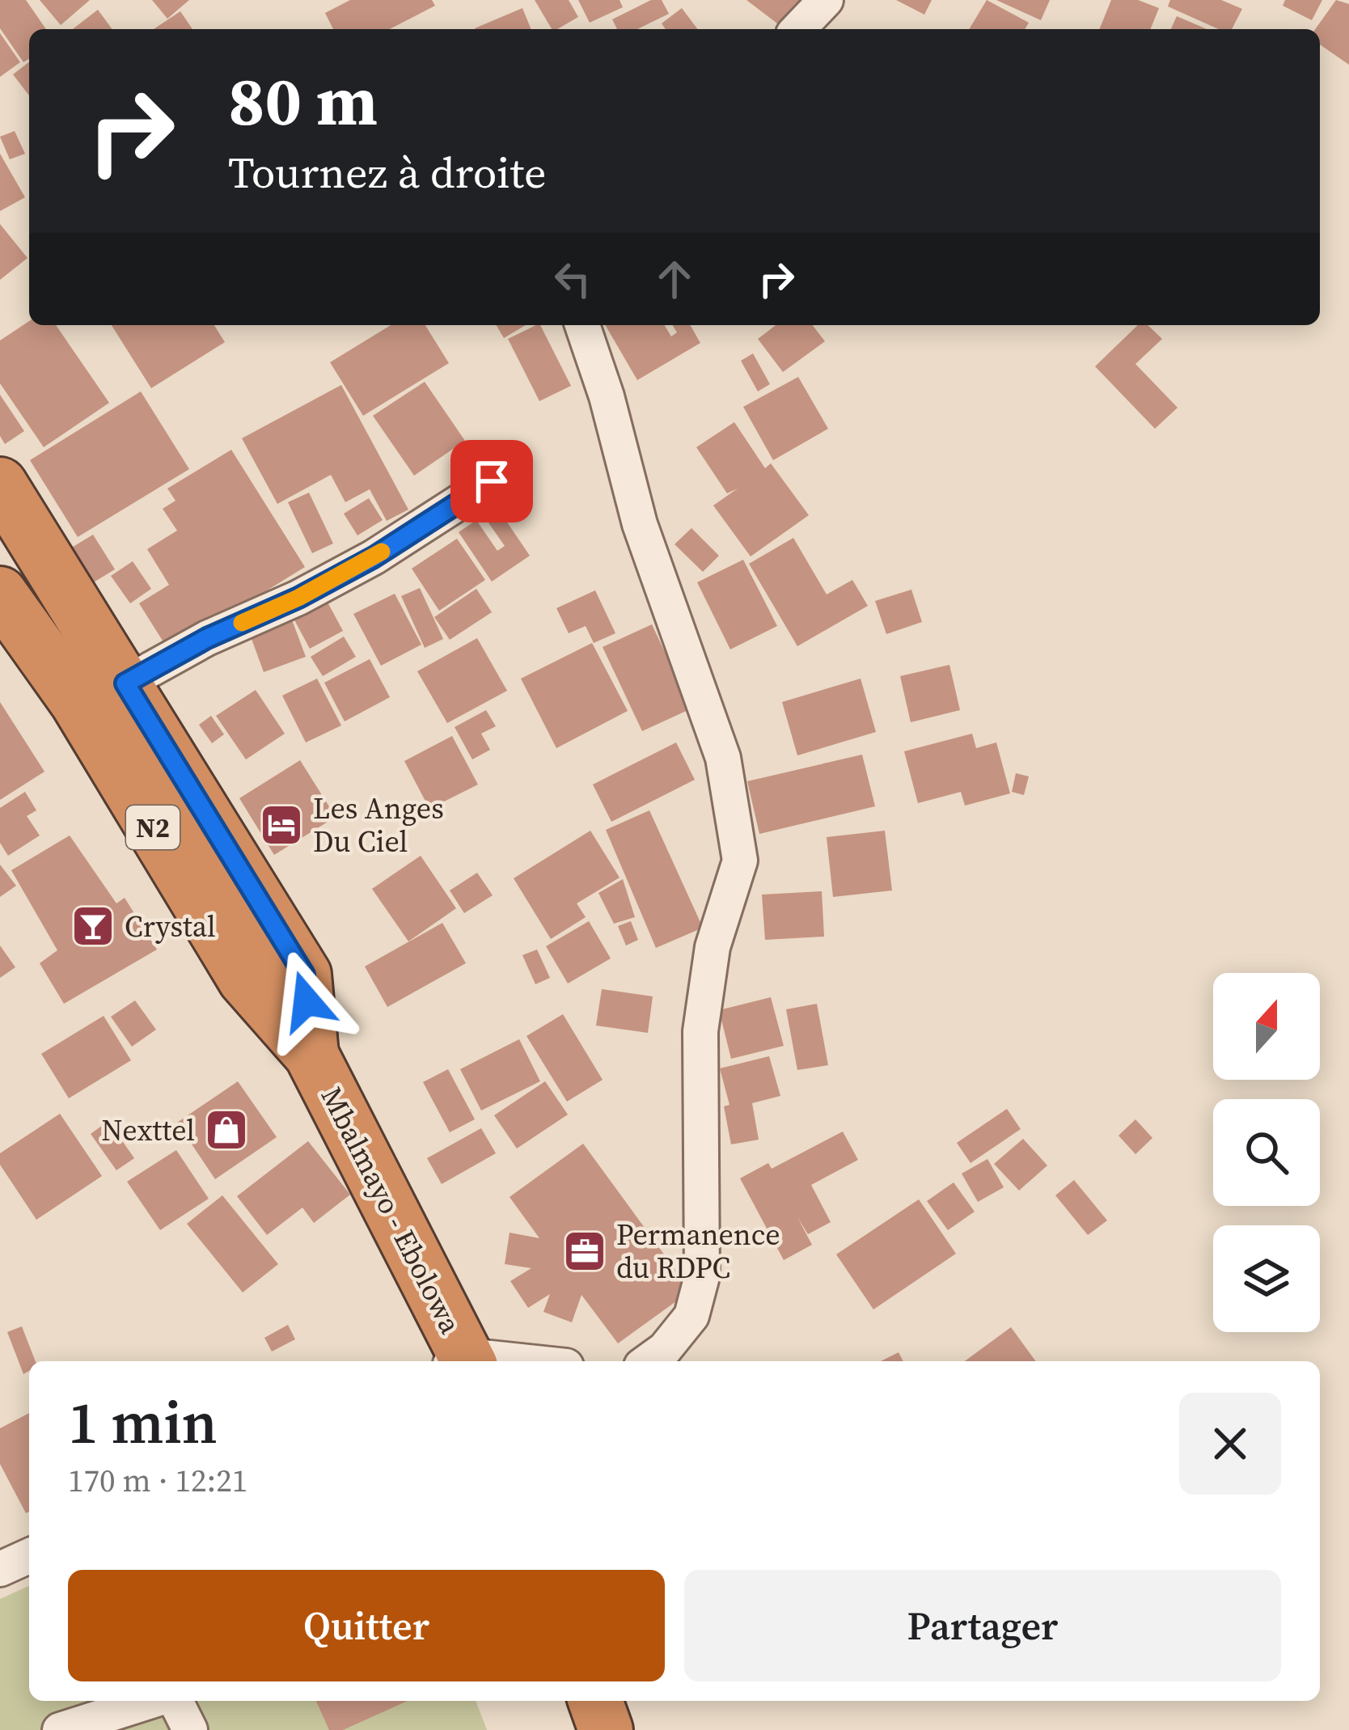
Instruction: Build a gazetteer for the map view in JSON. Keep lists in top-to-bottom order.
{
  "streets": {
    "highway": ["N2", "Mbalmayo - Ebolowa"]
  },
  "places": {
    "hotel": ["Les Anges Du Ciel"],
    "bar": ["Crystal"],
    "shop": ["Nexttel"],
    "office": ["Permanence du RDPC"]
  },
  "north": "top",
  "page": {
    "turn": ["80 m", "Tournez à droite"],
    "heading": ["1 min", "170 m · 12:21"],
    "buttons": ["Quitter", "Partager"]
  }
}
